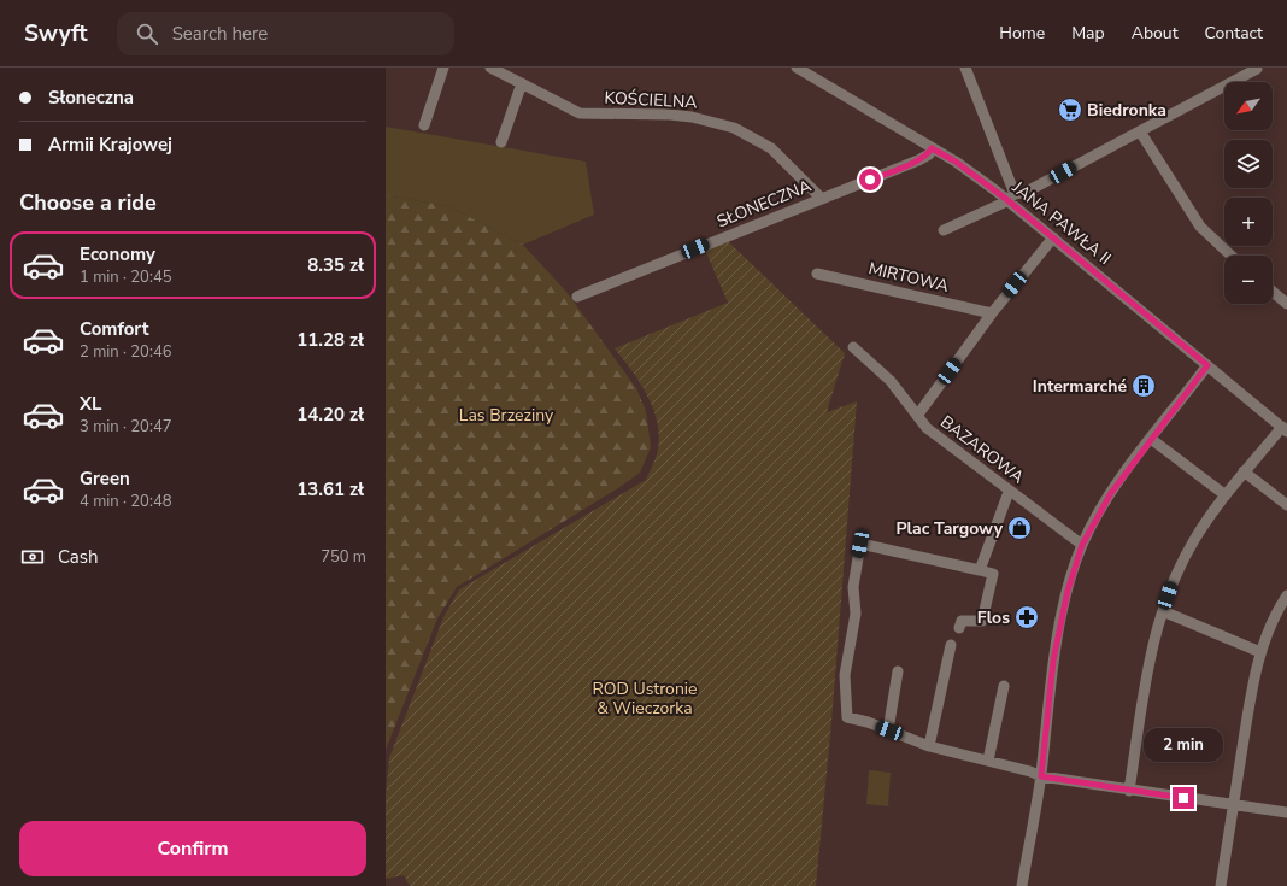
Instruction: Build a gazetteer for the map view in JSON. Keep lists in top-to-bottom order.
{
  "streets": {
    "street": [
      "KOŚCIELNA",
      "SŁONECZNA",
      "JANA PAWŁA II",
      "MIRTOWA",
      "BAZAROWA"
    ]
  },
  "crossings": [
    ["KOŚCIELNA", "SŁONECZNA"],
    ["SŁONECZNA", "JANA PAWŁA II"]
  ],
  "parks": ["Las Brzeziny", "ROD Ustronie & Wieczorka"],
  "places": {
    "supermarket": ["Biedronka"],
    "building": ["Intermarché"],
    "shop": ["Plac Targowy"],
    "pharmacy": ["Flos"]
  },
  "north": "bottom left",
  "page": {
    "header": "Swyft",
    "search": "Search here",
    "nav": [
      "Home",
      "Map",
      "About",
      "Contact"
    ],
    "banner": ["Słoneczna", "Armii Krajowej"],
    "map_buttons": ["+", "−"],
    "heading": "Choose a ride",
    "list": [
      {
        "name": "Economy",
        "note": "1 min · 20:45",
        "value": "8.35 zł"
      },
      {
        "name": "Comfort",
        "note": "2 min · 20:46",
        "value": "11.28 zł"
      },
      {
        "name": "XL",
        "note": "3 min · 20:47",
        "value": "14.20 zł"
      },
      {
        "name": "Green",
        "note": "4 min · 20:48",
        "value": "13.61 zł"
      }
    ],
    "pay": ["Cash", "750 m"],
    "bubble": "2 min",
    "buttons": "Confirm"
  }
}
